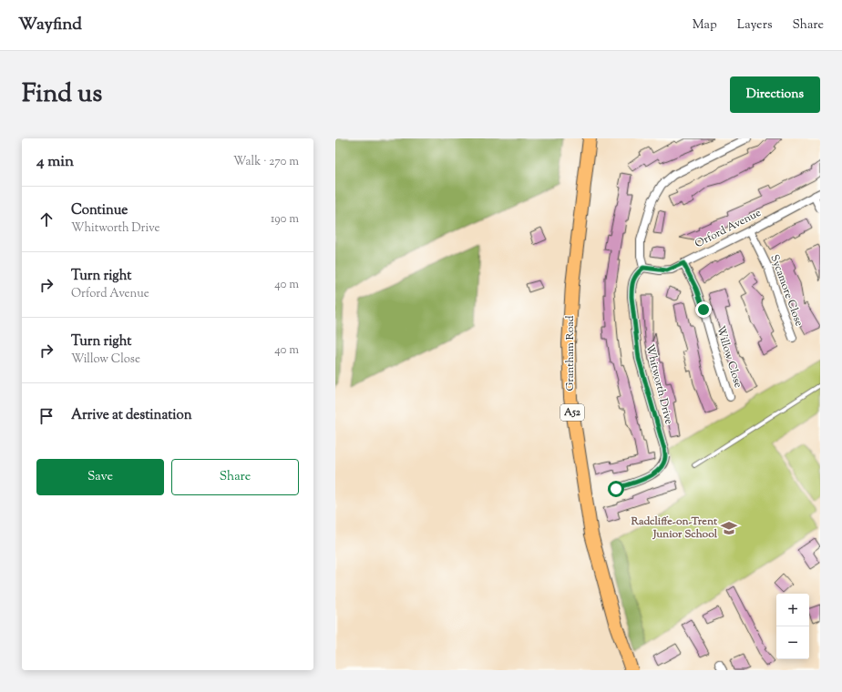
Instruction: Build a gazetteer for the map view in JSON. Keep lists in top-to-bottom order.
{
  "streets": {
    "highway": ["Grantham Road", "A52"],
    "street": [
      "Orford Avenue",
      "Sycamore Close",
      "Willow Close",
      "Whitworth Drive"
    ]
  },
  "crossings": [
    ["Orford Avenue", "Sycamore Close"],
    ["Orford Avenue", "Willow Close"],
    ["Orford Avenue", "Whitworth Drive"]
  ],
  "places": {
    "school or university": ["Radcliffe-on-Trent Junior School"]
  },
  "page": {
    "header": "Wayfind",
    "nav": ["Map", "Layers", "Share"],
    "title": "Find us",
    "buttons": [
      "Directions",
      ["Save", "Share"]
    ],
    "heading": ["4 min", "Walk · 270 m"],
    "list": [
      ["Continue", "Whitworth Drive", "190 m"],
      ["Turn right", "Orford Avenue", "40 m"],
      ["Turn right", "Willow Close", "40 m"],
      "Arrive at destination"
    ],
    "map_buttons": ["+", "−"]
  }
}
